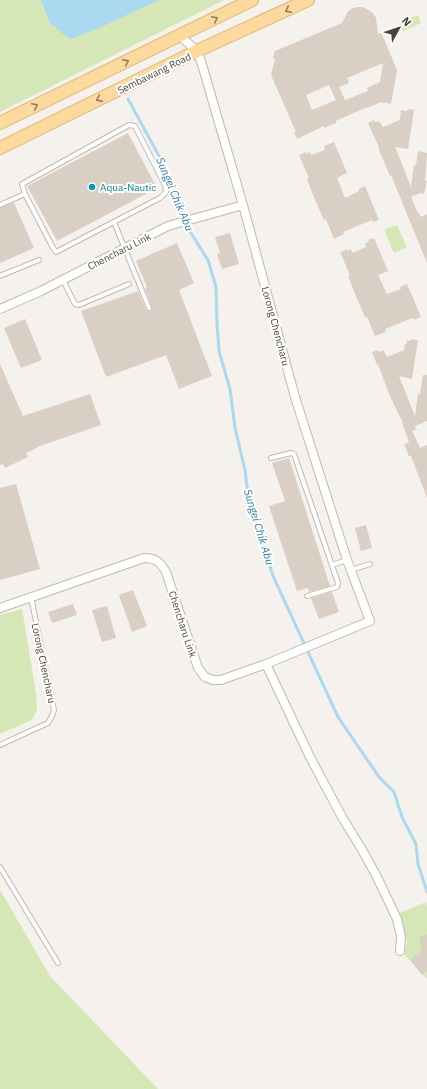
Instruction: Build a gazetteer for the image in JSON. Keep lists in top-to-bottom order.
{
  "streets": {
    "main road": ["Sembawang Road"],
    "street": ["Chencharu Link", "Lorong Chencharu"]
  },
  "crossings": [
    ["Sembawang Road", "Lorong Chencharu"],
    ["Chencharu Link", "Lorong Chencharu"]
  ],
  "water": ["Sungei Chik Abu"],
  "places": ["Aqua-Nautic"],
  "north": "top right"
}
